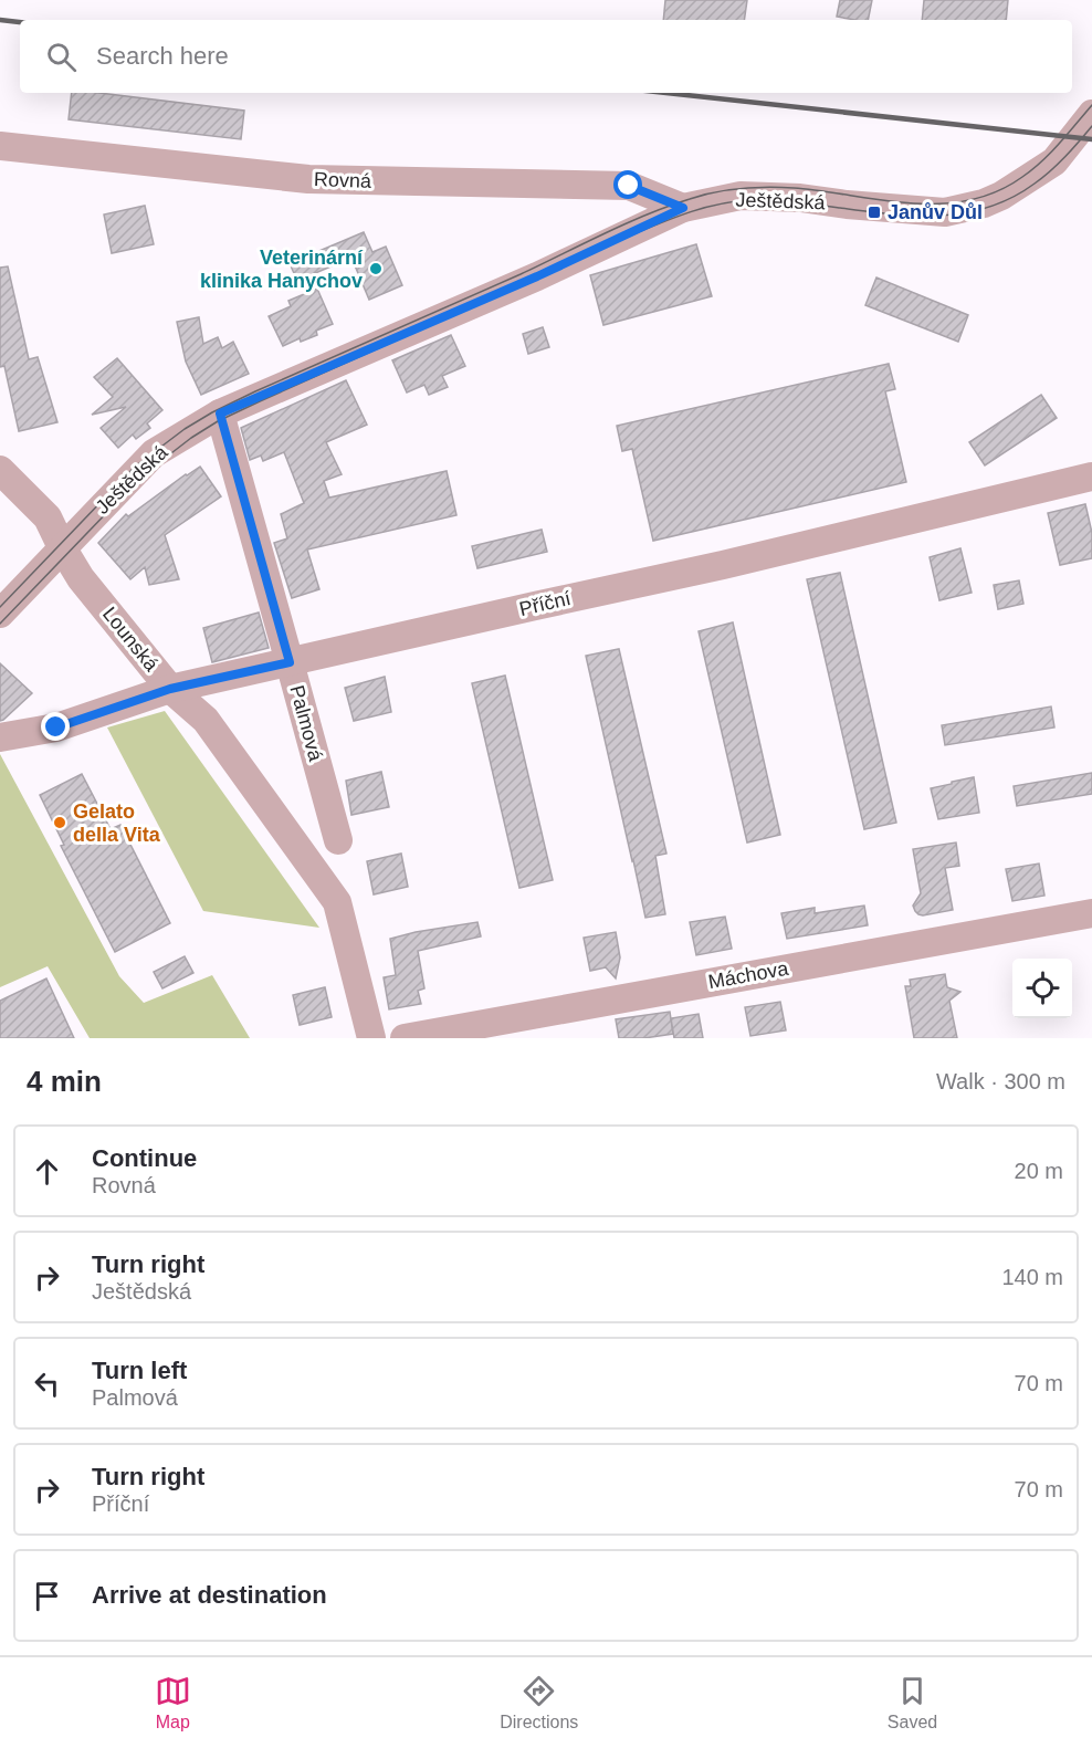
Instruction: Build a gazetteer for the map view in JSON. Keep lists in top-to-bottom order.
{
  "streets": {
    "street": [
      "Rovná",
      "Ještědská",
      "Příční",
      "Lounská",
      "Palmová",
      "Máchova"
    ]
  },
  "crossings": [
    ["Rovná", "Ještědská"],
    ["Ještědská", "Lounská"],
    ["Ještědská", "Palmová"],
    ["Příční", "Lounská"],
    ["Příční", "Palmová"]
  ],
  "places": {
    "transit": ["Janův Důl"],
    "other": ["Veterinární klinika Hanychov", "Gelato della Vita"]
  },
  "page": {
    "search": "Search here",
    "heading": ["4 min", "Walk · 300 m"],
    "list": [
      ["Continue", "Rovná", "20 m"],
      ["Turn right", "Ještědská", "140 m"],
      ["Turn left", "Palmová", "70 m"],
      ["Turn right", "Příční", "70 m"],
      "Arrive at destination"
    ],
    "nav": ["Map", "Directions", "Saved"]
  }
}
